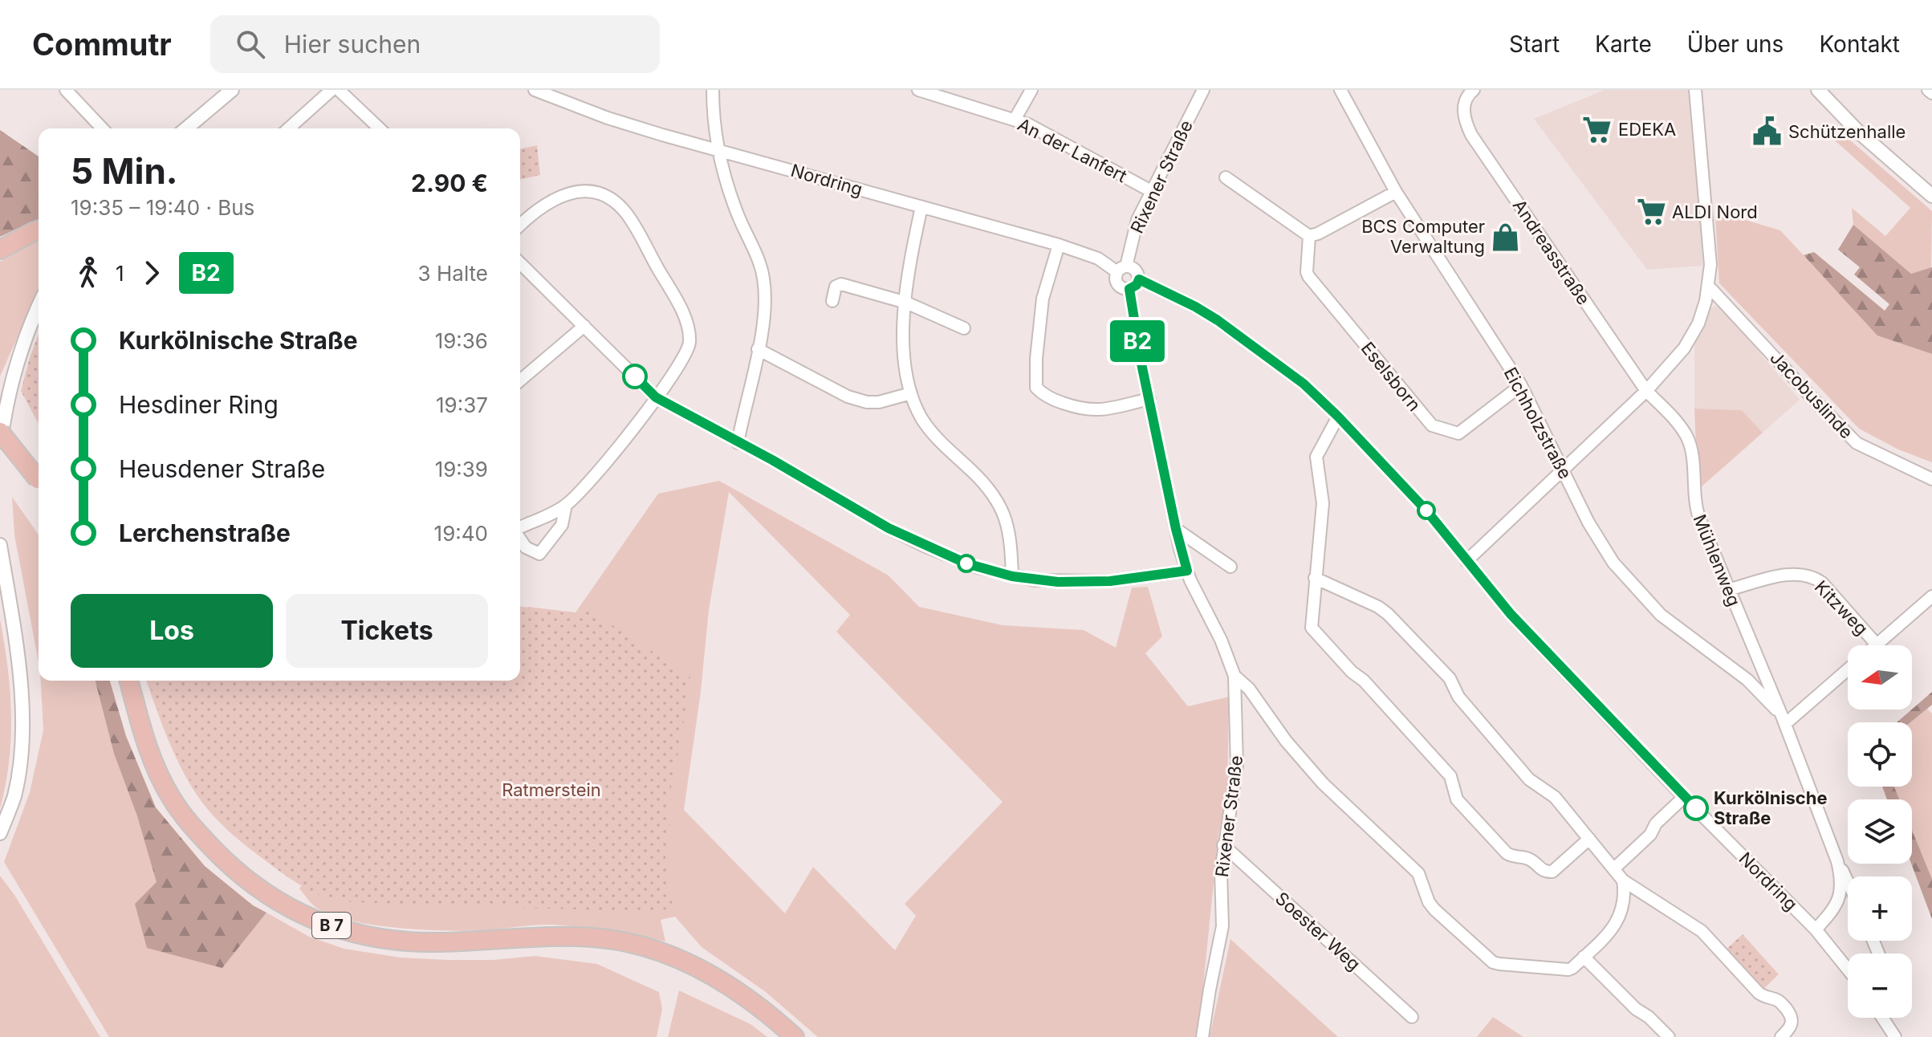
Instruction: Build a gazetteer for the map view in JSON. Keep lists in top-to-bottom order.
{
  "streets": {
    "main road": ["B 7"],
    "street": [
      "An der Lanfert",
      "Rixener Straße",
      "Nordring",
      "Andreasstraße",
      "Eselsborn",
      "Jacobuslinde",
      "Eichholzstraße",
      "Mühlenweg",
      "Kitzweg",
      "Soester Weg"
    ]
  },
  "crossings": [
    ["An der Lanfert", "Rixener Straße"],
    ["Rixener Straße", "Nordring"],
    ["Rixener Straße", "Soester Weg"],
    ["Nordring", "Mühlenweg"],
    ["Andreasstraße", "Mühlenweg"],
    ["Eselsborn", "Eichholzstraße"],
    ["Eichholzstraße", "Mühlenweg"],
    ["Mühlenweg", "Kitzweg"]
  ],
  "parks": ["Ratmerstein"],
  "places": {
    "supermarket": ["EDEKA", "ALDI Nord"],
    "public building": ["Schützenhalle"],
    "shop": ["BCS Computer Verwaltung"],
    "other": ["Kurkölnische Straße"]
  },
  "lines": ["bus line B2"],
  "north": "left",
  "page": {
    "header": "Commutr",
    "search": "Hier suchen",
    "nav": [
      "Start",
      "Karte",
      "Über uns",
      "Kontakt"
    ],
    "on_map": "B2",
    "heading": ["5 Min.", "19:35 – 19:40 · Bus", "2.90 €"],
    "legs": ["1", "B2", "3 Halte"],
    "list": [
      {
        "name": "Kurkölnische Straße",
        "value": "19:36"
      },
      {
        "name": "Hesdiner Ring",
        "value": "19:37"
      },
      {
        "name": "Heusdener Straße",
        "value": "19:39"
      },
      {
        "name": "Lerchenstraße",
        "value": "19:40"
      }
    ],
    "buttons": ["Los", "Tickets"],
    "map_buttons": ["+", "−"]
  }
}
